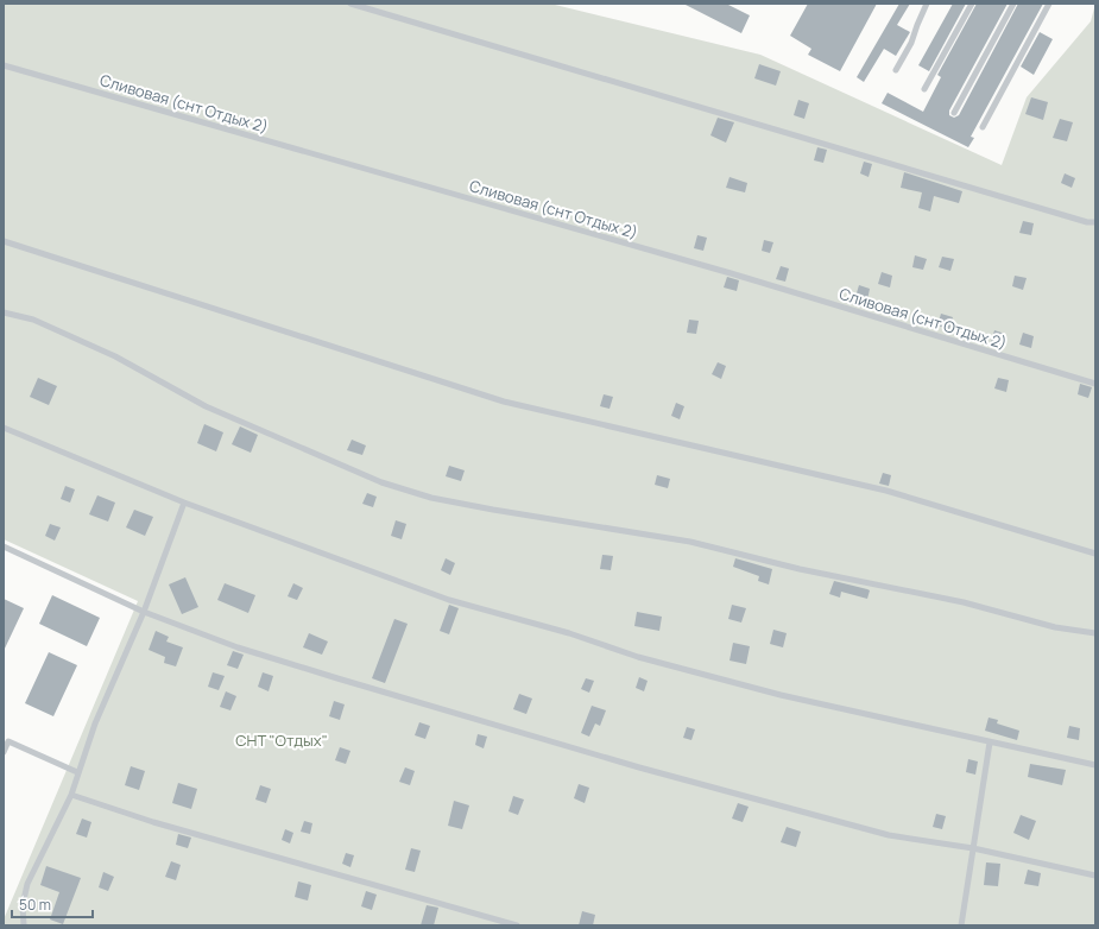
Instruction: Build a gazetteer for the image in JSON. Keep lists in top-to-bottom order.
{
  "streets": {
    "lane": ["Сливовая (снт Отдых 2)"]
  },
  "parks": ["СНТ \"Отдых\""],
  "scale_bar": "50 m"
}
